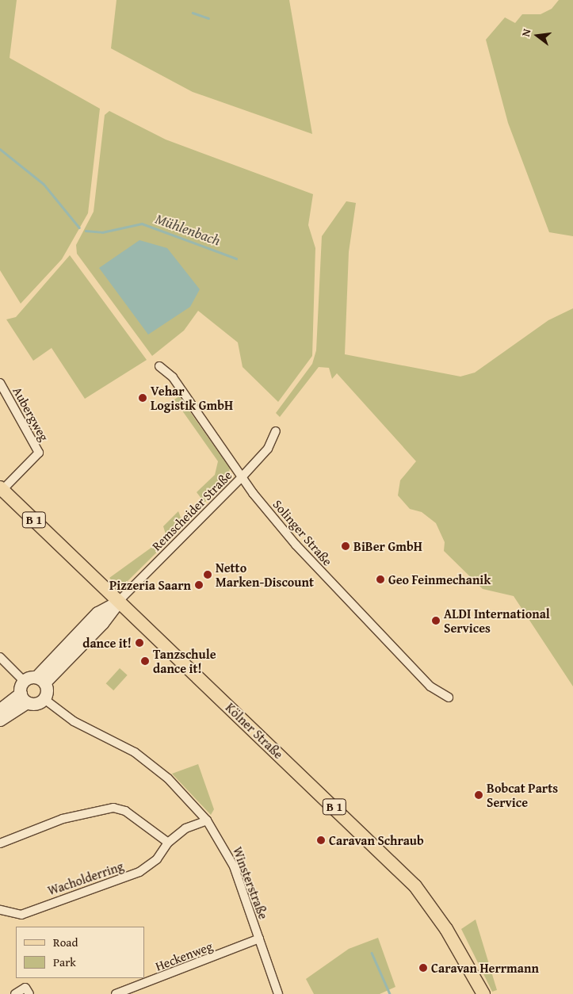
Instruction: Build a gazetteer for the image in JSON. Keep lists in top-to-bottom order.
{
  "streets": {
    "main road": ["B 1", "Kölner Straße"],
    "street": [
      "Aubergweg",
      "Remscheider Straße",
      "Solinger Straße",
      "Wacholderring",
      "Winsterstraße",
      "Heckenweg"
    ]
  },
  "crossings": [
    ["Aubergweg", "Kölner Straße"],
    ["Remscheider Straße", "Solinger Straße"],
    ["Remscheider Straße", "Kölner Straße"],
    ["Wacholderring", "Winsterstraße"],
    ["Winsterstraße", "Heckenweg"]
  ],
  "water": ["Mühlenbach"],
  "places": [
    "Vehar Logistik GmbH",
    "BiBer GmbH",
    "Netto Marken-Discount",
    "Geo Feinmechanik",
    "Pizzeria Saarn",
    "ALDI International Services",
    "dance it!",
    "Tanzschule dance it!",
    "Bobcat Parts Service",
    "Caravan Schraub",
    "Caravan Herrmann"
  ],
  "legend": ["Road", "Park"],
  "north": "left"
}
